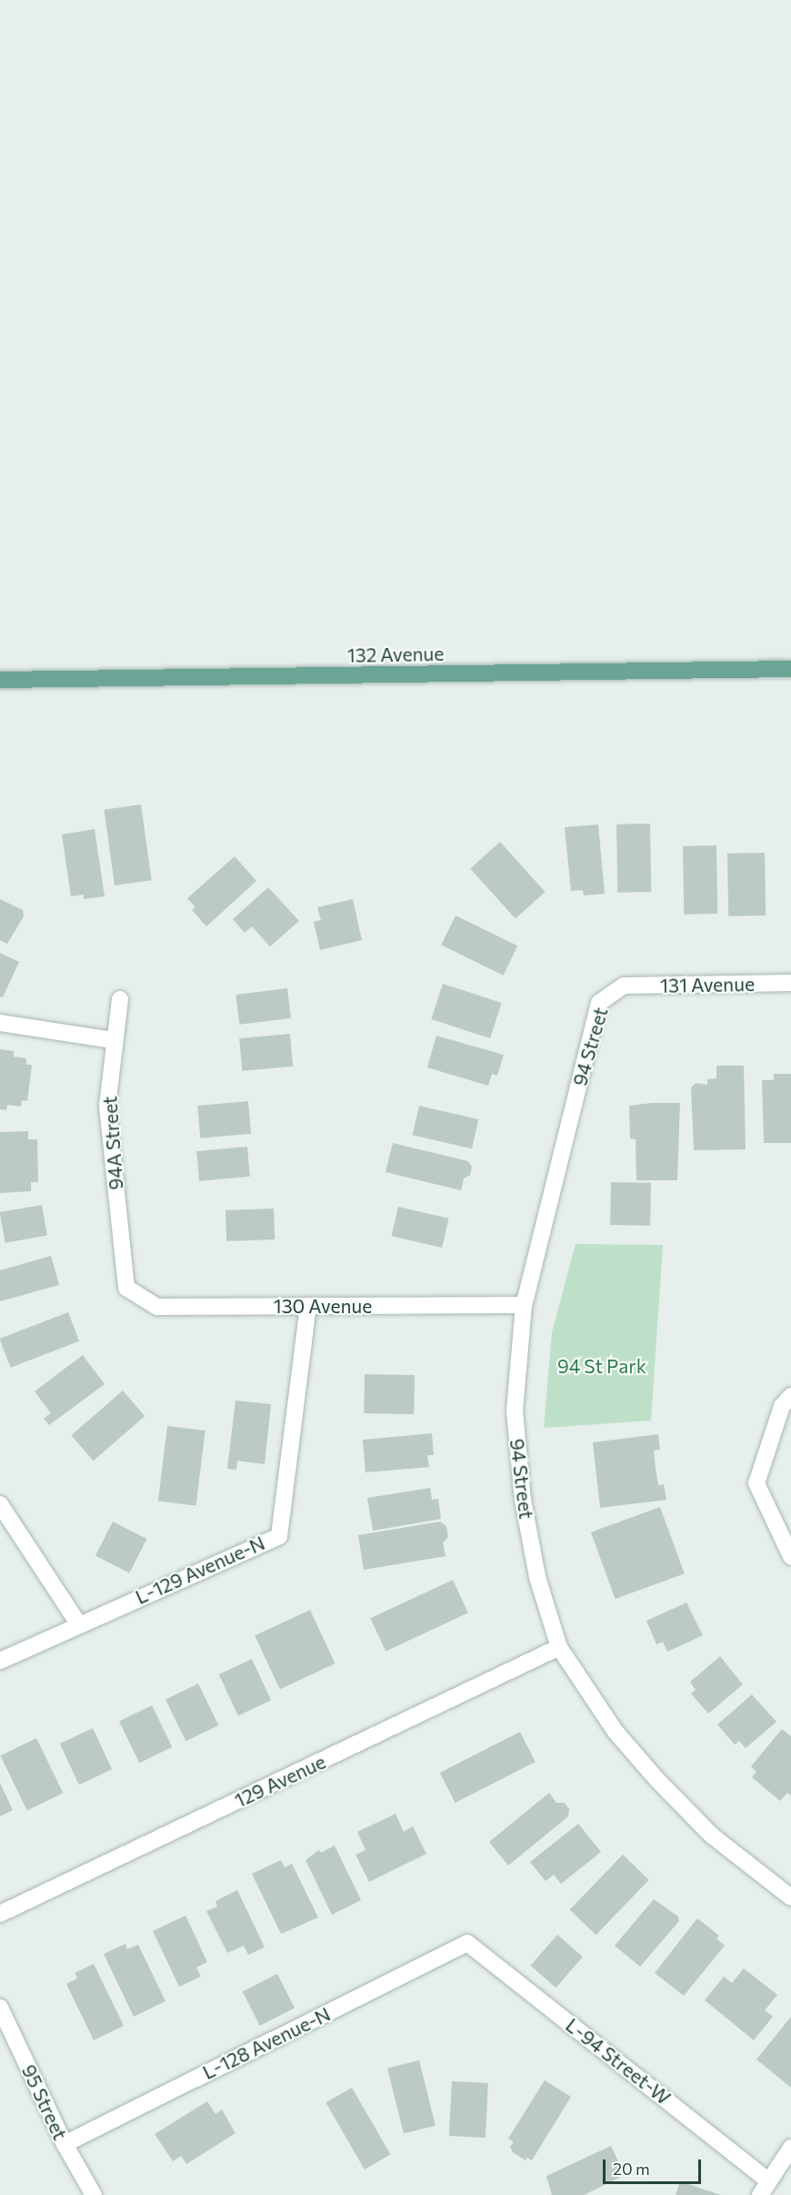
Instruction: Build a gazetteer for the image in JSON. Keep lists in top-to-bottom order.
{
  "streets": {
    "main road": ["132 Avenue"],
    "street": [
      "131 Avenue",
      "94 Street",
      "94A Street",
      "130 Avenue",
      "L-129 Avenue-N",
      "129 Avenue",
      "L-128 Avenue-N",
      "L-94 Street-W",
      "95 Street"
    ]
  },
  "crossings": [
    ["131 Avenue", "94 Street"],
    ["94 Street", "130 Avenue"],
    ["94 Street", "129 Avenue"],
    ["94A Street", "130 Avenue"],
    ["130 Avenue", "L-129 Avenue-N"],
    ["L-128 Avenue-N", "L-94 Street-W"],
    ["L-128 Avenue-N", "95 Street"]
  ],
  "parks": ["94 St Park"],
  "scale_bar": "20 m"
}
